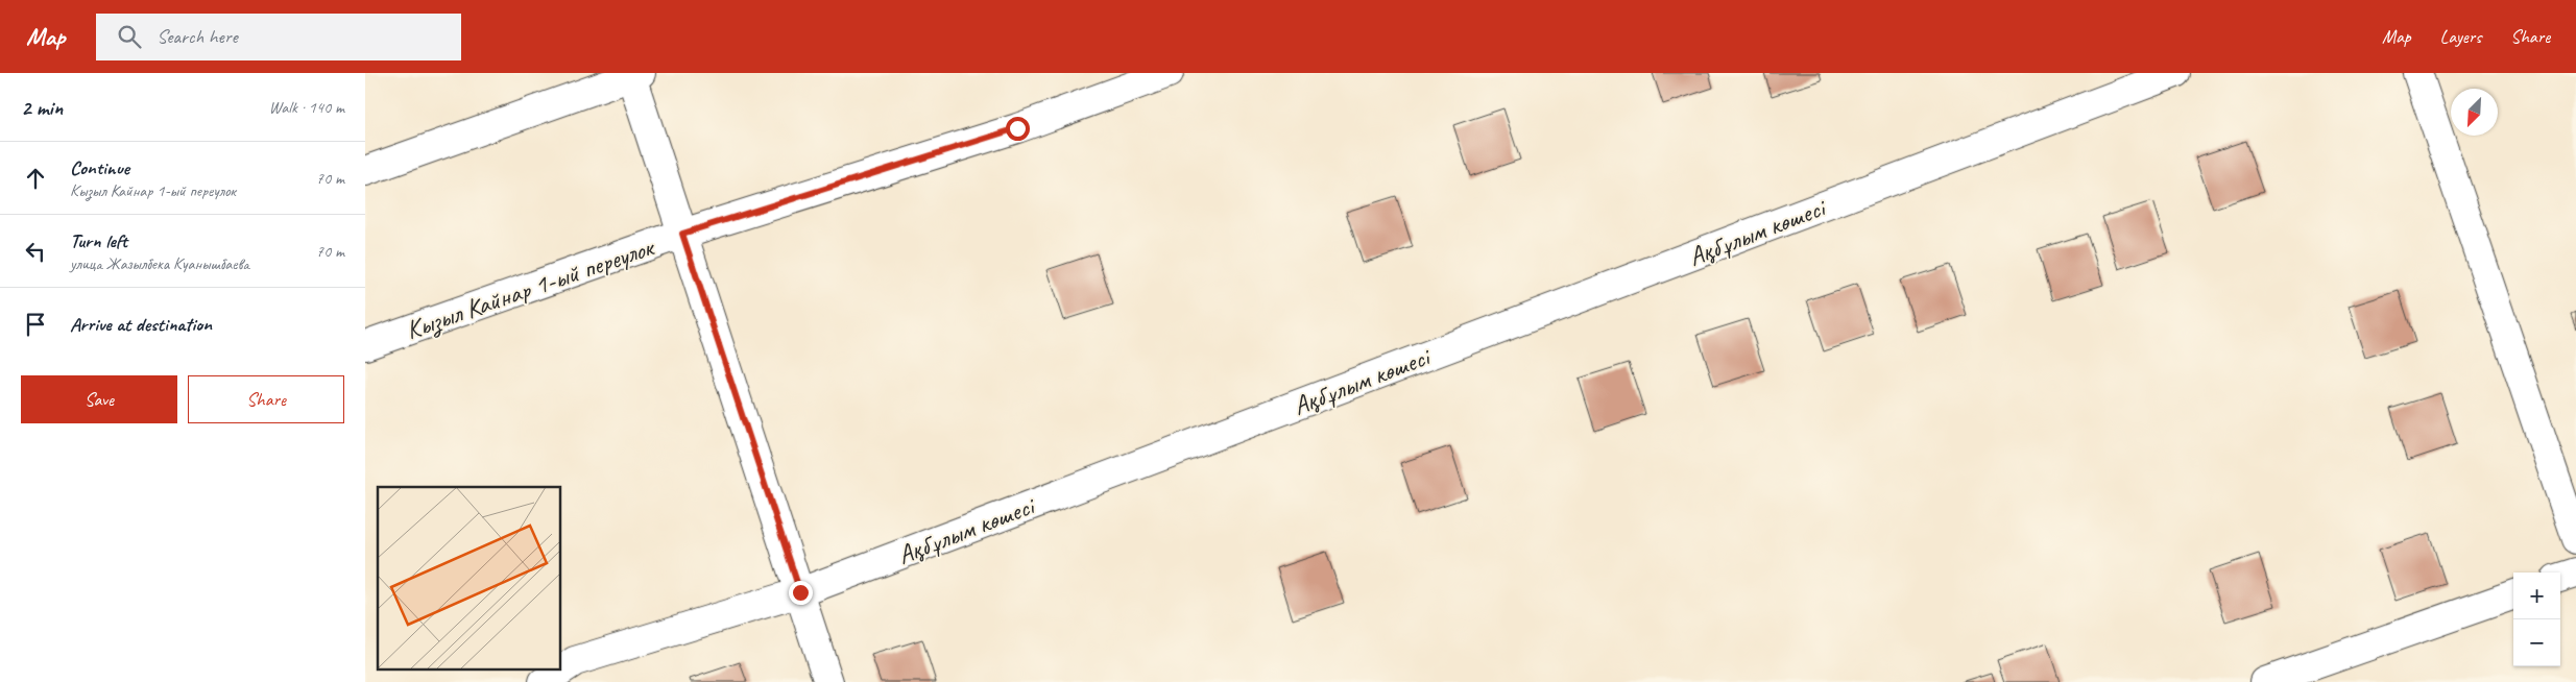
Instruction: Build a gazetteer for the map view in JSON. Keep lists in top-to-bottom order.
{
  "streets": {
    "street": ["Ақбұлым көшесі", "Кызыл Кайнар 1-ый переулок"]
  },
  "north": "bottom left",
  "page": {
    "header": "Map",
    "search": "Search here",
    "nav": ["Map", "Layers", "Share"],
    "heading": ["2 min", "Walk · 140 m"],
    "list": [
      ["Continue", "Кызыл Кайнар 1-ый переулок", "70 m"],
      ["Turn left", "улица Жазылбека Куанышбаева", "70 m"],
      "Arrive at destination"
    ],
    "buttons": ["Save", "Share"],
    "map_buttons": ["+", "−"]
  }
}
